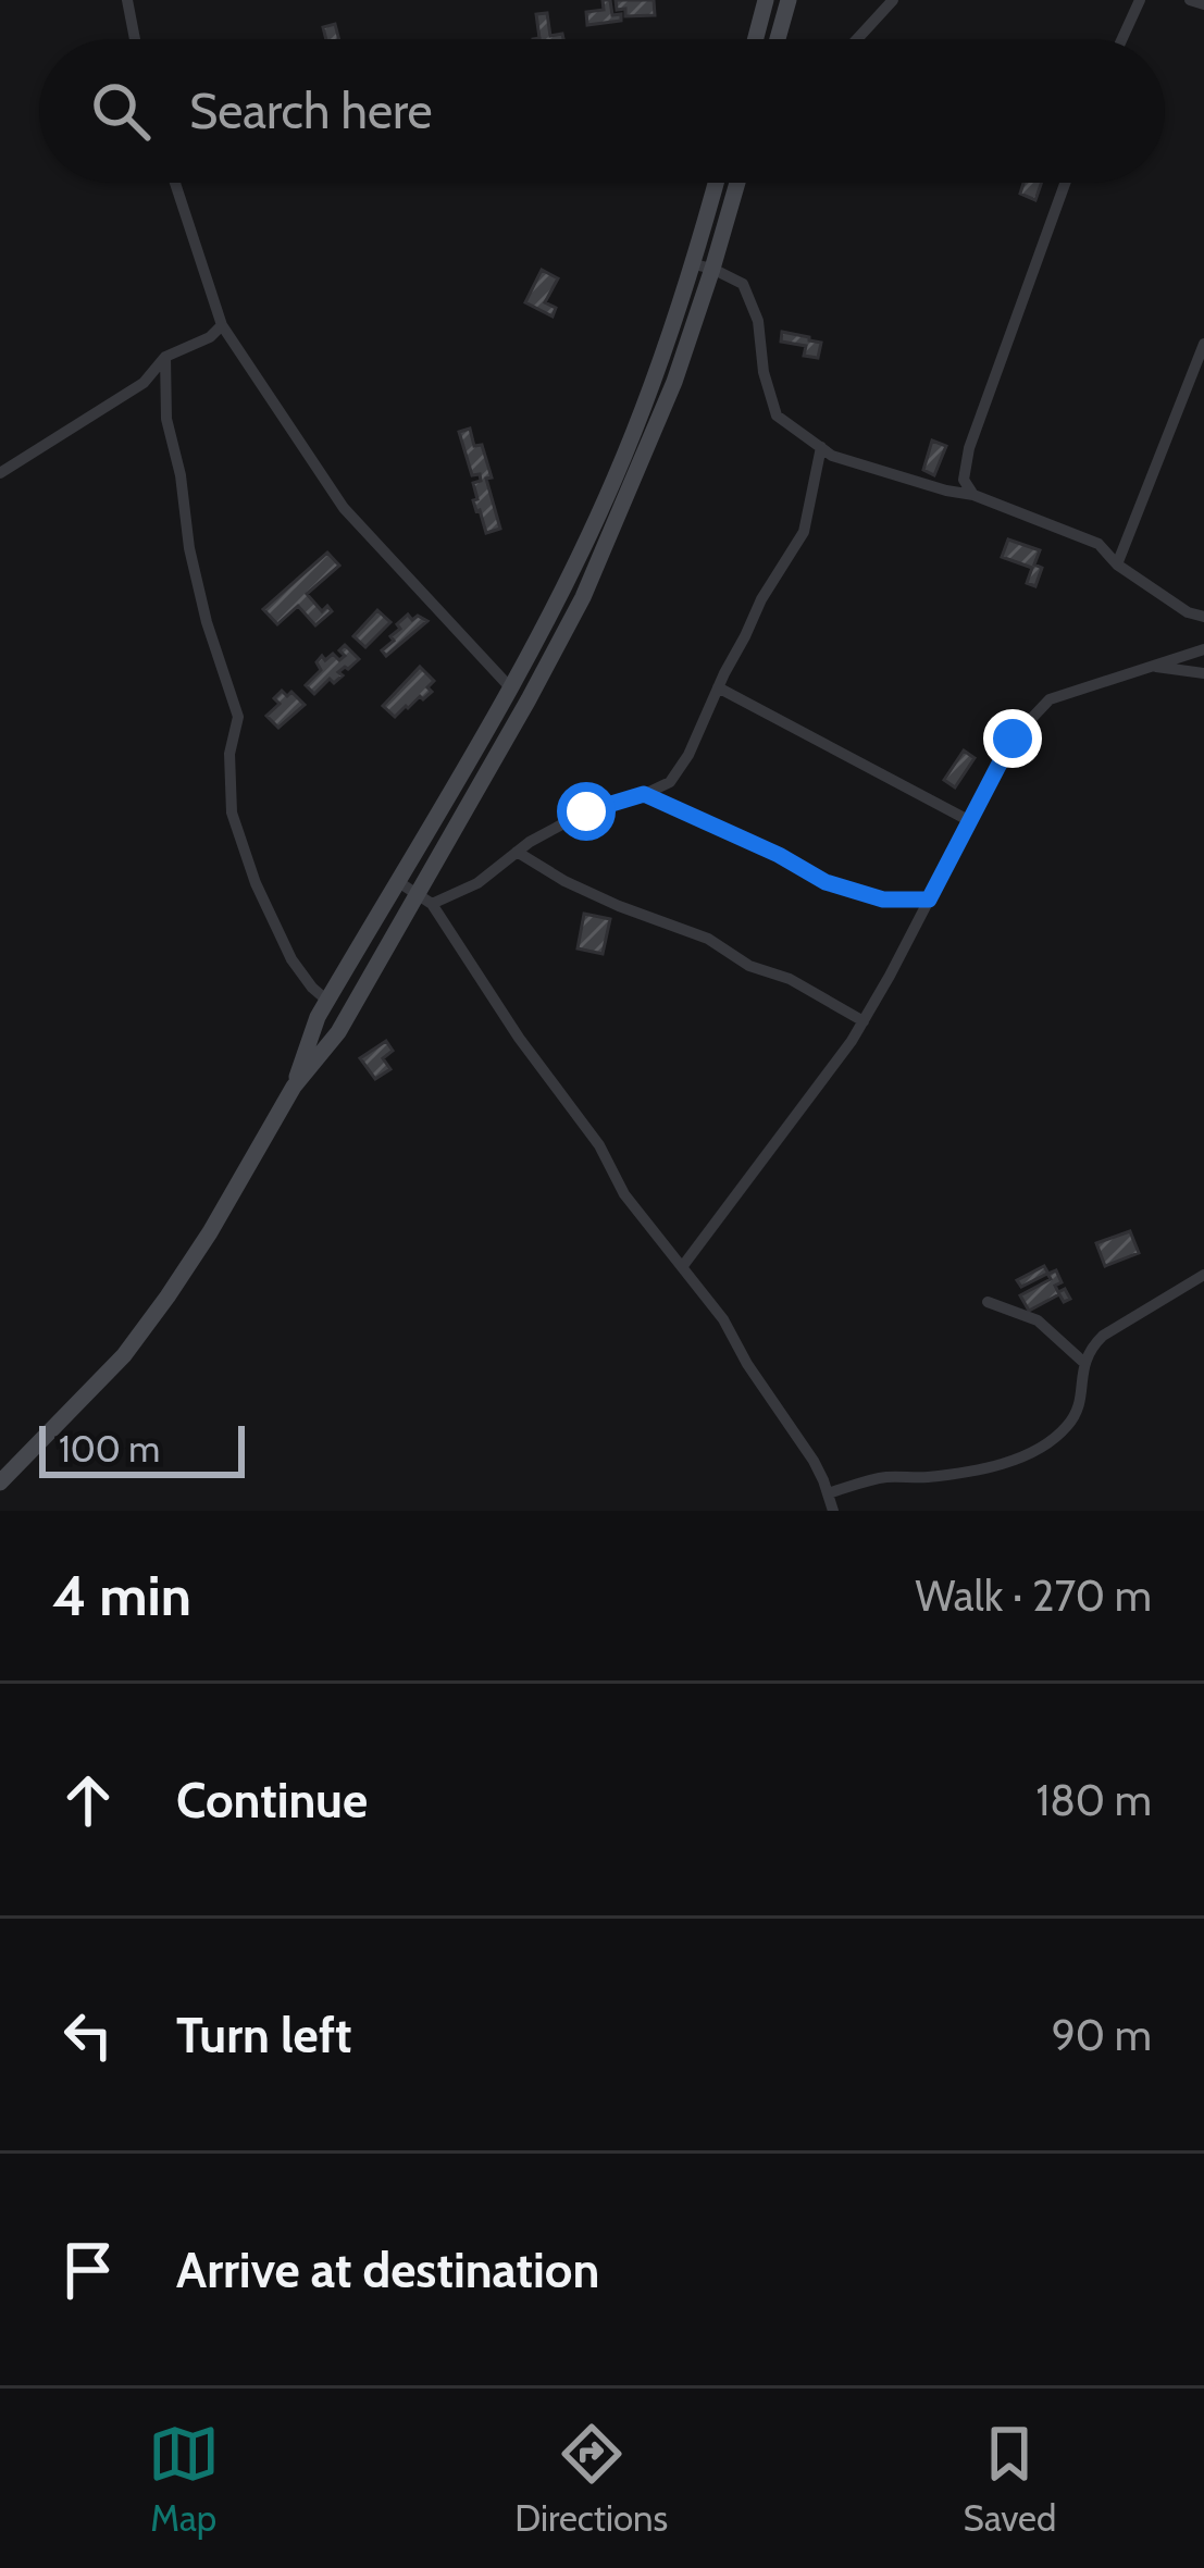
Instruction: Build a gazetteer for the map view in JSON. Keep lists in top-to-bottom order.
{
  "scale_bar": "100 m",
  "page": {
    "search": "Search here",
    "scale": "100 m",
    "heading": ["4 min", "Walk · 270 m"],
    "list": [
      ["Continue", "180 m"],
      ["Turn left", "90 m"],
      "Arrive at destination"
    ],
    "nav": ["Map", "Directions", "Saved"]
  }
}
